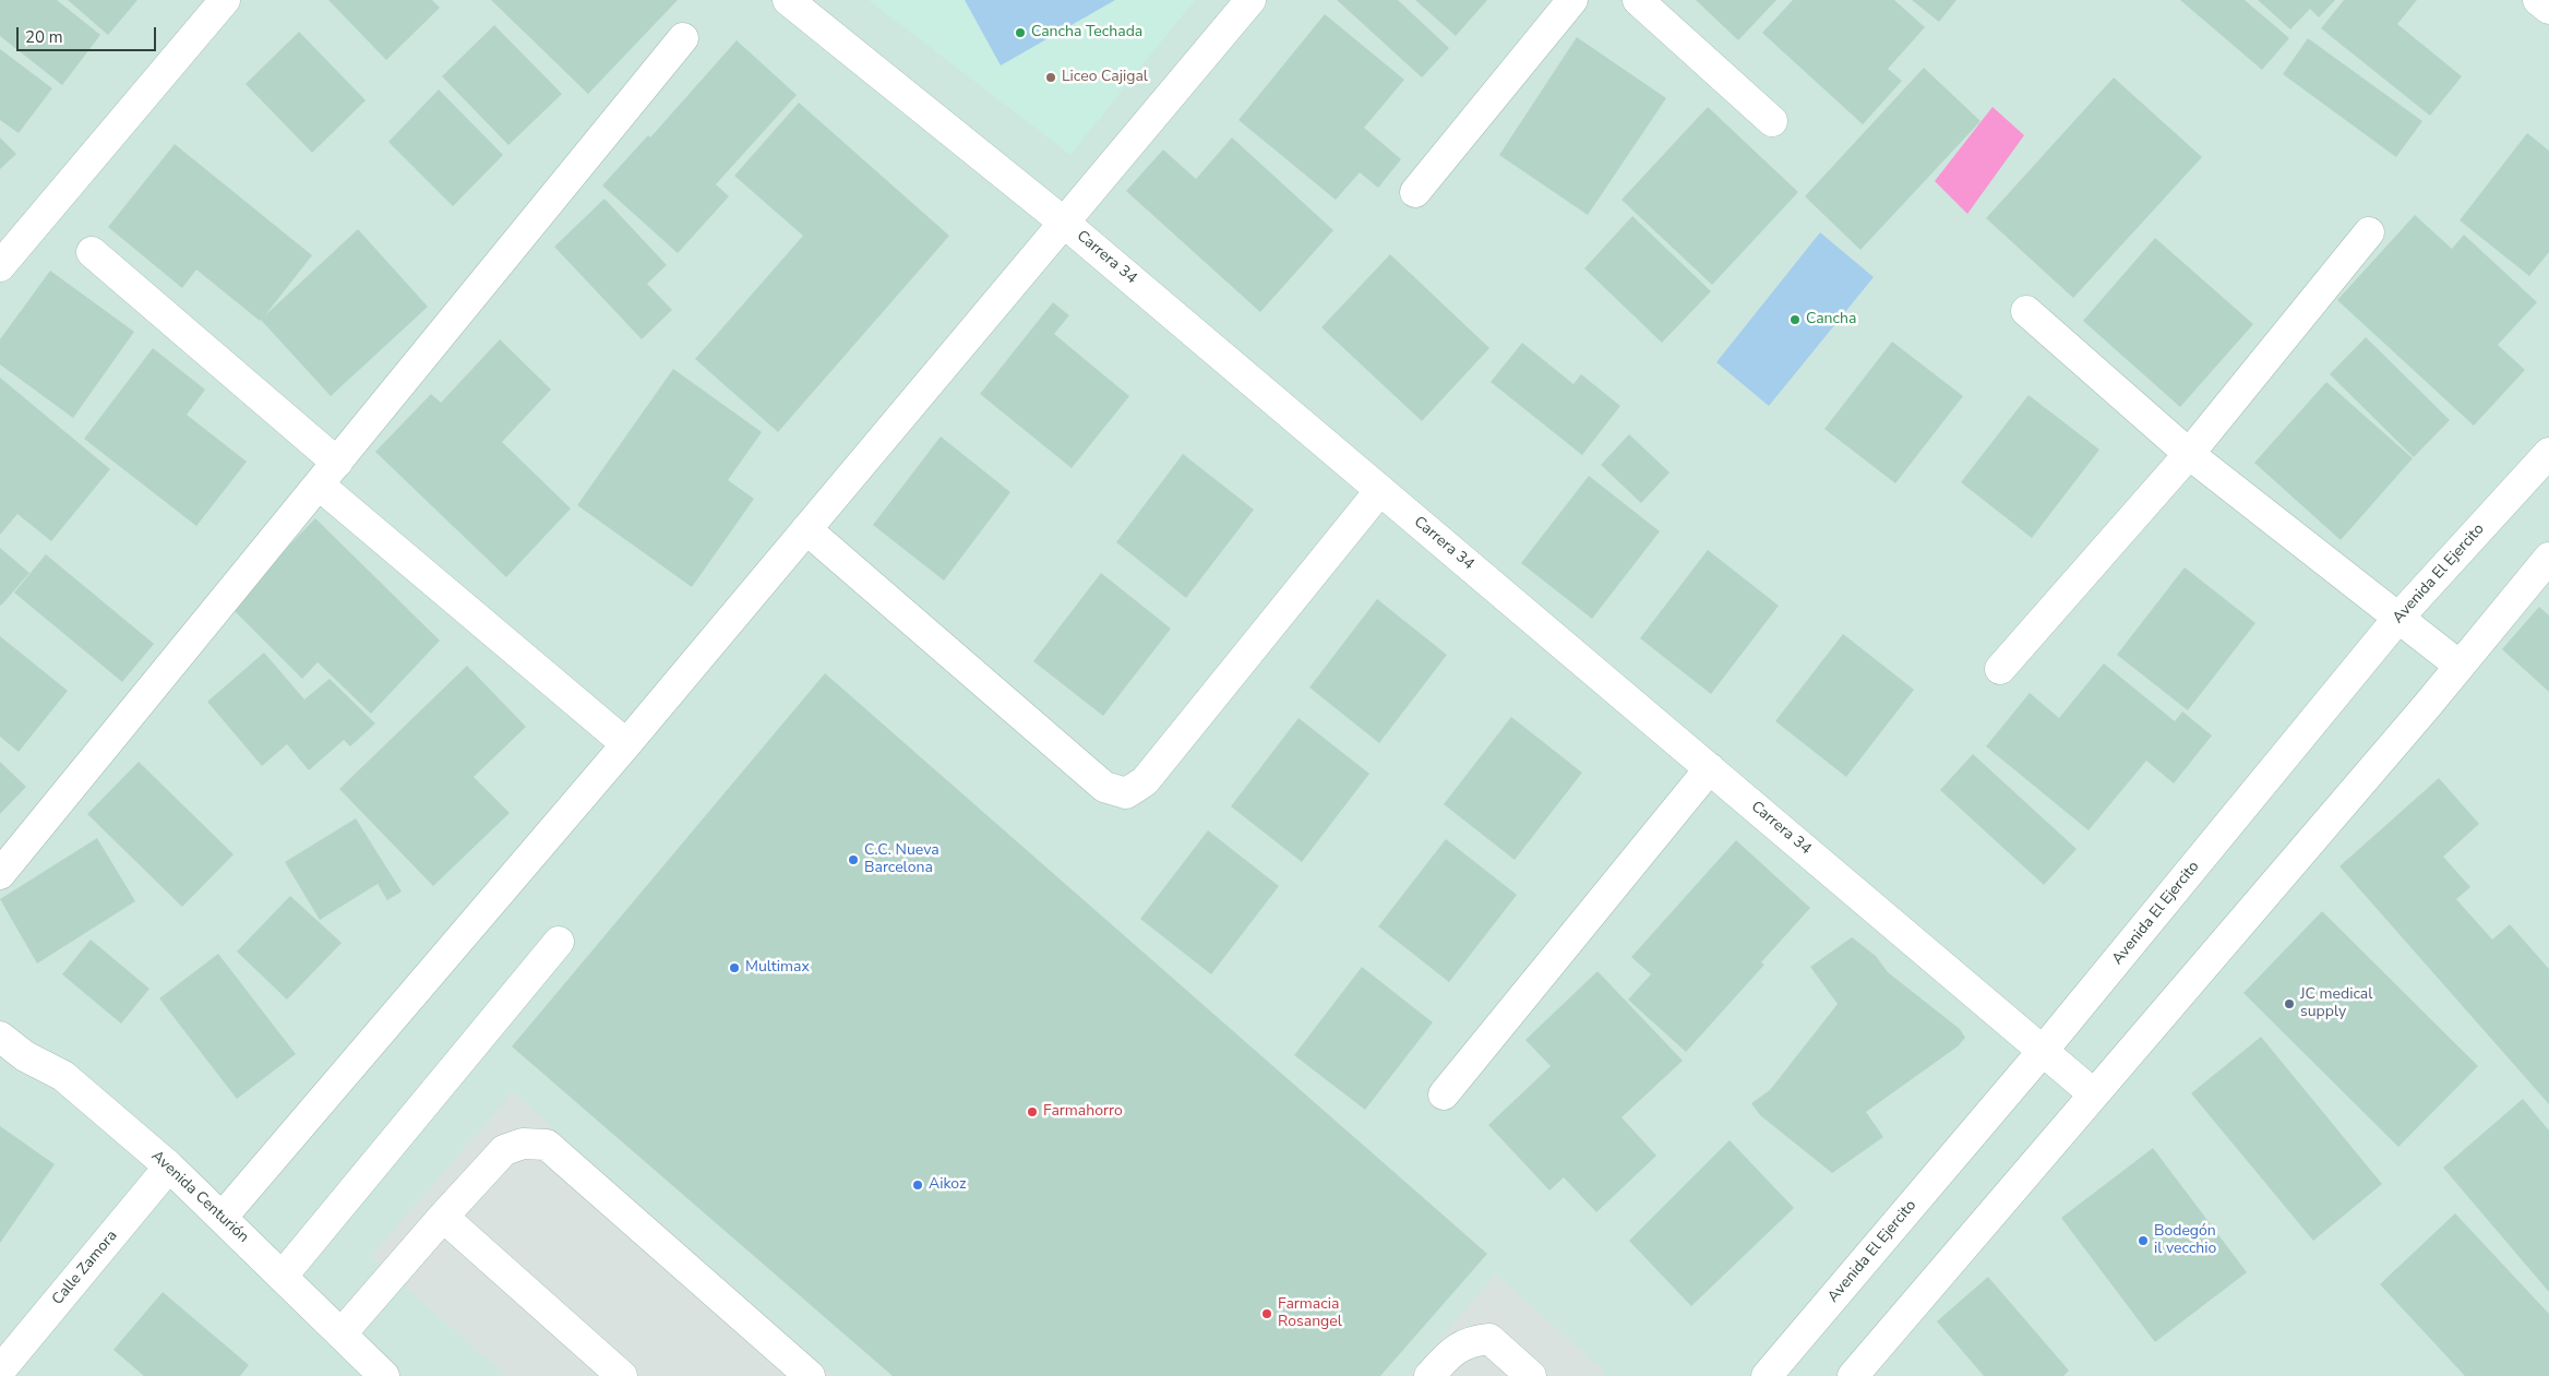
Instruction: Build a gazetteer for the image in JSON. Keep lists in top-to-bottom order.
{
  "streets": {
    "street": [
      "Carrera 34",
      "Avenida El Ejercito",
      "Avenida Centurión",
      "Calle Zamora"
    ]
  },
  "crossings": [
    ["Carrera 34", "Avenida El Ejercito"],
    ["Avenida Centurión", "Calle Zamora"]
  ],
  "places": [
    "Cancha Techada",
    "Liceo Cajigal",
    "Cancha",
    "C.C. Nueva Barcelona",
    "Multimax",
    "JC medical supply",
    "Farmahorro",
    "Aikoz",
    "Bodegón il vecchio",
    "Farmacia Rosangel"
  ],
  "scale_bar": "20 m"
}
